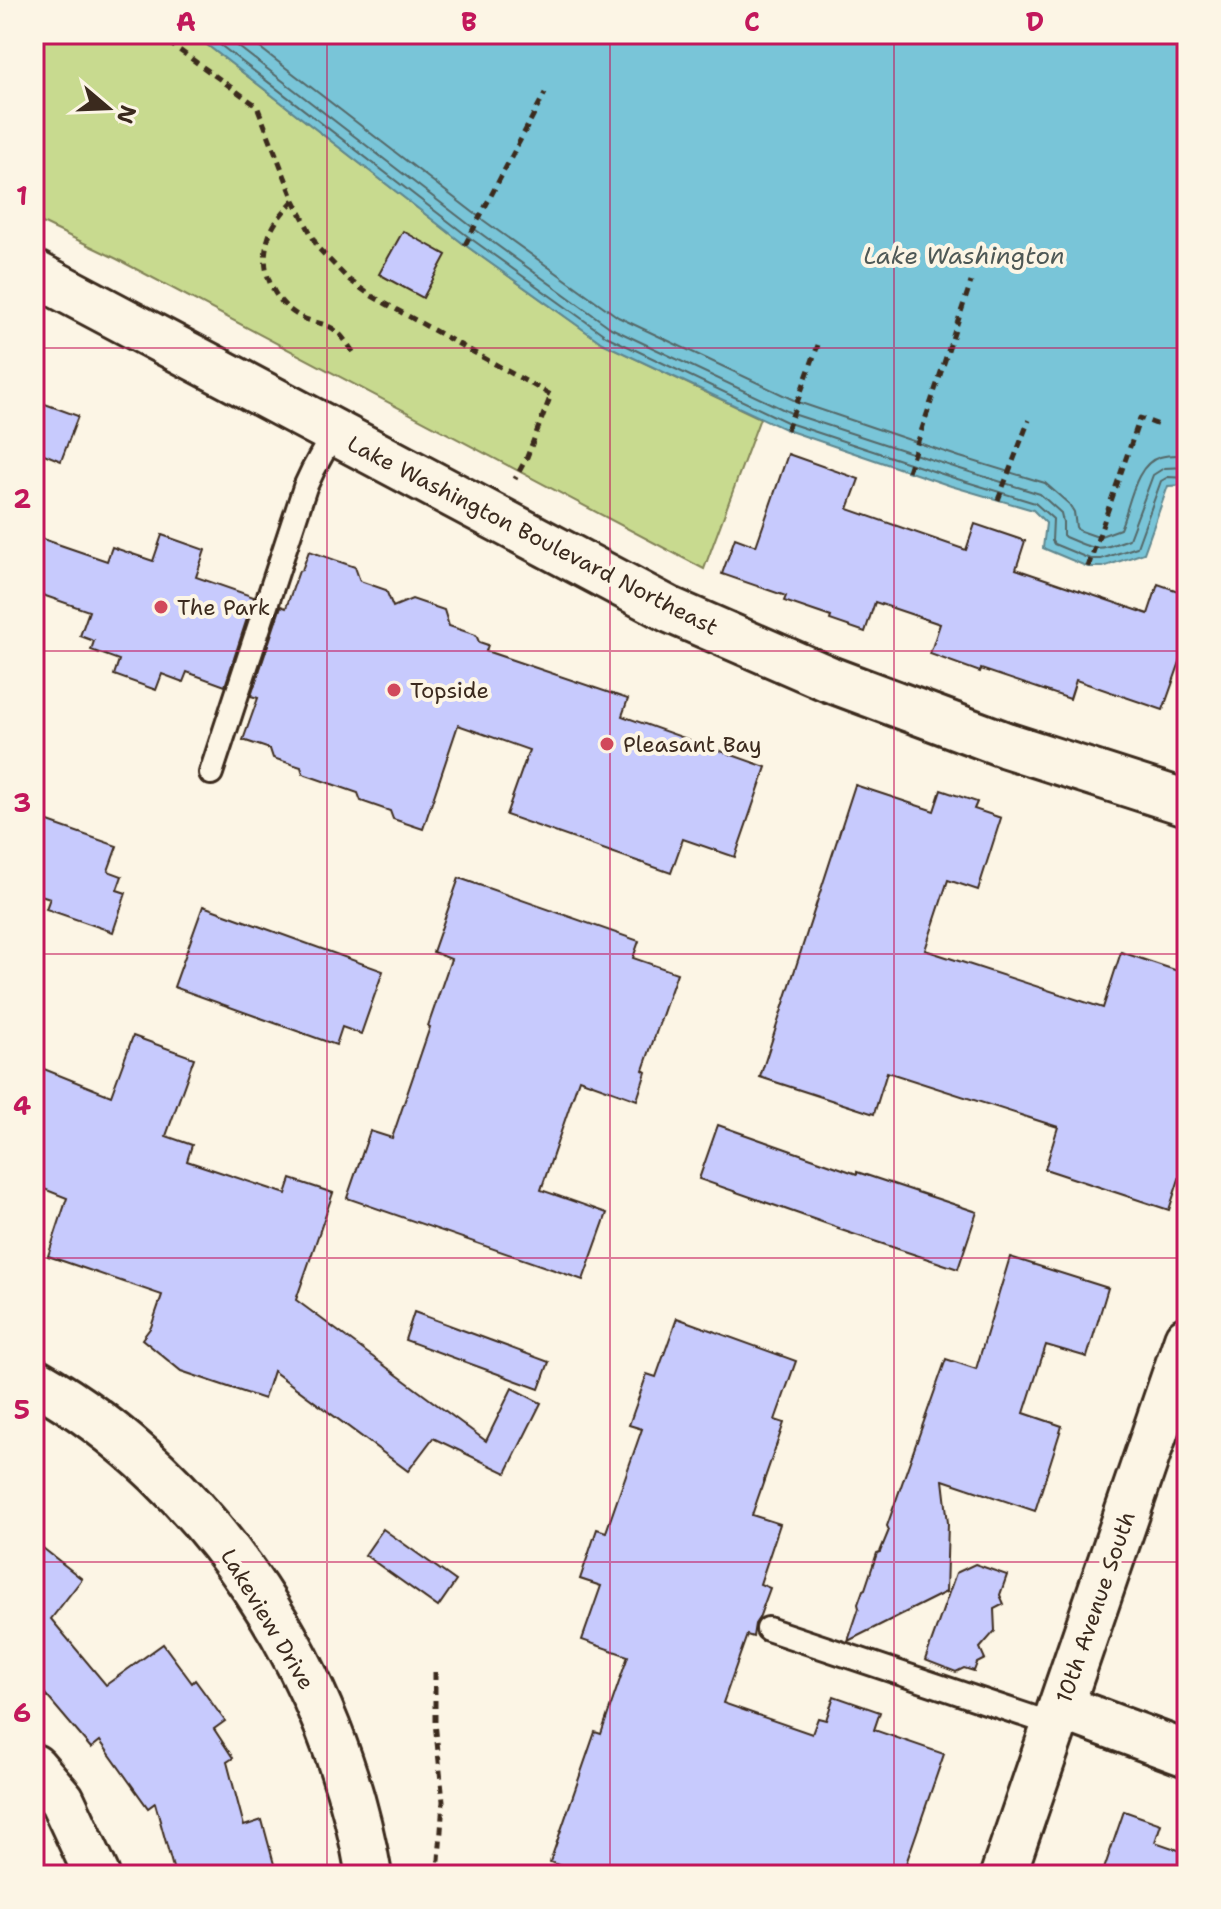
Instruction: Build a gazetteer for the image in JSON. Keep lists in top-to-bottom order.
{
  "streets": {
    "street": ["Lake Washington Boulevard Northeast", "10th Avenue South", "Lakeview Drive"]
  },
  "water": ["Lake Washington"],
  "places": ["The Park", "Topside", "Pleasant Bay"],
  "north": "right",
  "grid": {
    "columns": [
      "A",
      "B",
      "C",
      "D"
    ],
    "rows": [
      "1",
      "2",
      "3",
      "4",
      "5",
      "6"
    ]
  }
}
